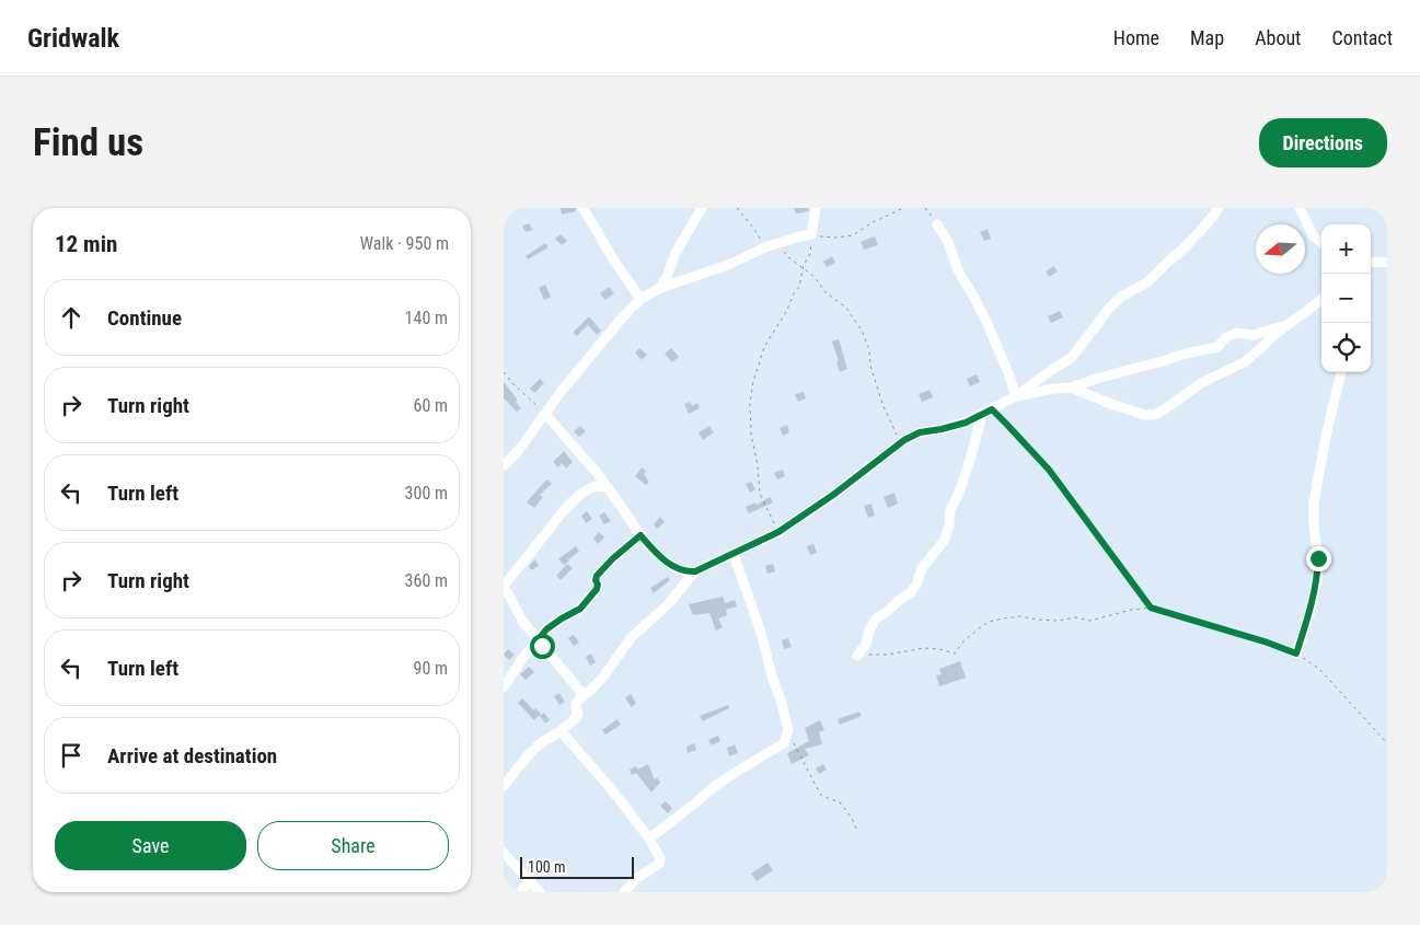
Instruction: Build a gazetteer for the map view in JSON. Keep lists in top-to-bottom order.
{
  "scale_bar": "100 m",
  "north": "left",
  "page": {
    "header": "Gridwalk",
    "nav": [
      "Home",
      "Map",
      "About",
      "Contact"
    ],
    "buttons": [
      "Directions",
      ["Save", "Share"]
    ],
    "title": "Find us",
    "heading": ["12 min", "Walk · 950 m"],
    "map_buttons": ["+", "−"],
    "list": [
      ["Continue", "140 m"],
      ["Turn right", "60 m"],
      ["Turn left", "300 m"],
      ["Turn right", "360 m"],
      ["Turn left", "90 m"],
      "Arrive at destination"
    ],
    "scale": "100 m"
  }
}
